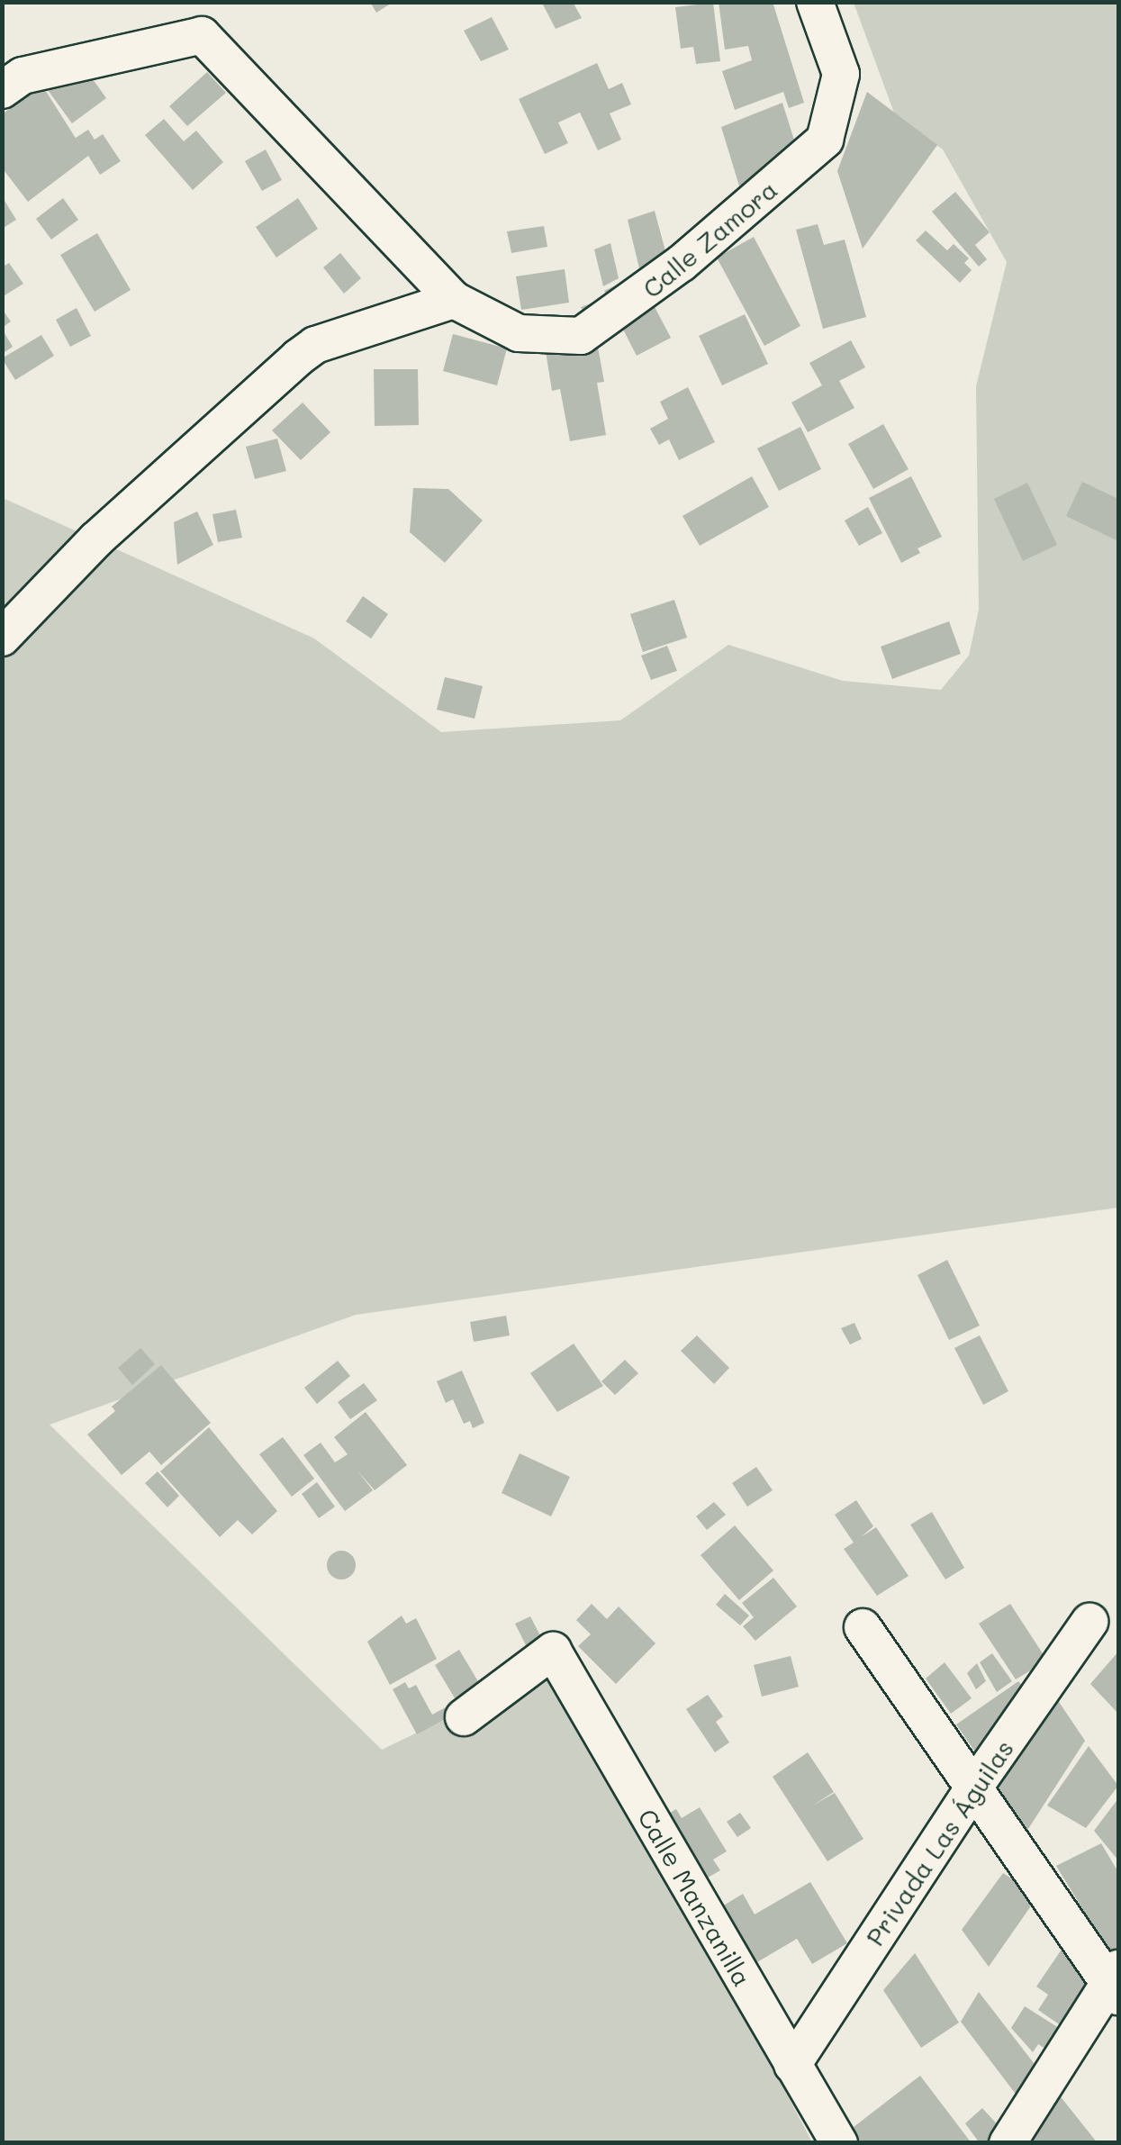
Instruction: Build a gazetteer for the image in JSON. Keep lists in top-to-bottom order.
{
  "streets": {
    "street": ["Calle Zamora", "Privada Las Águilas", "Calle Manzanilla"]
  },
  "crossings": [
    ["Privada Las Águilas", "Calle Manzanilla"]
  ]
}
